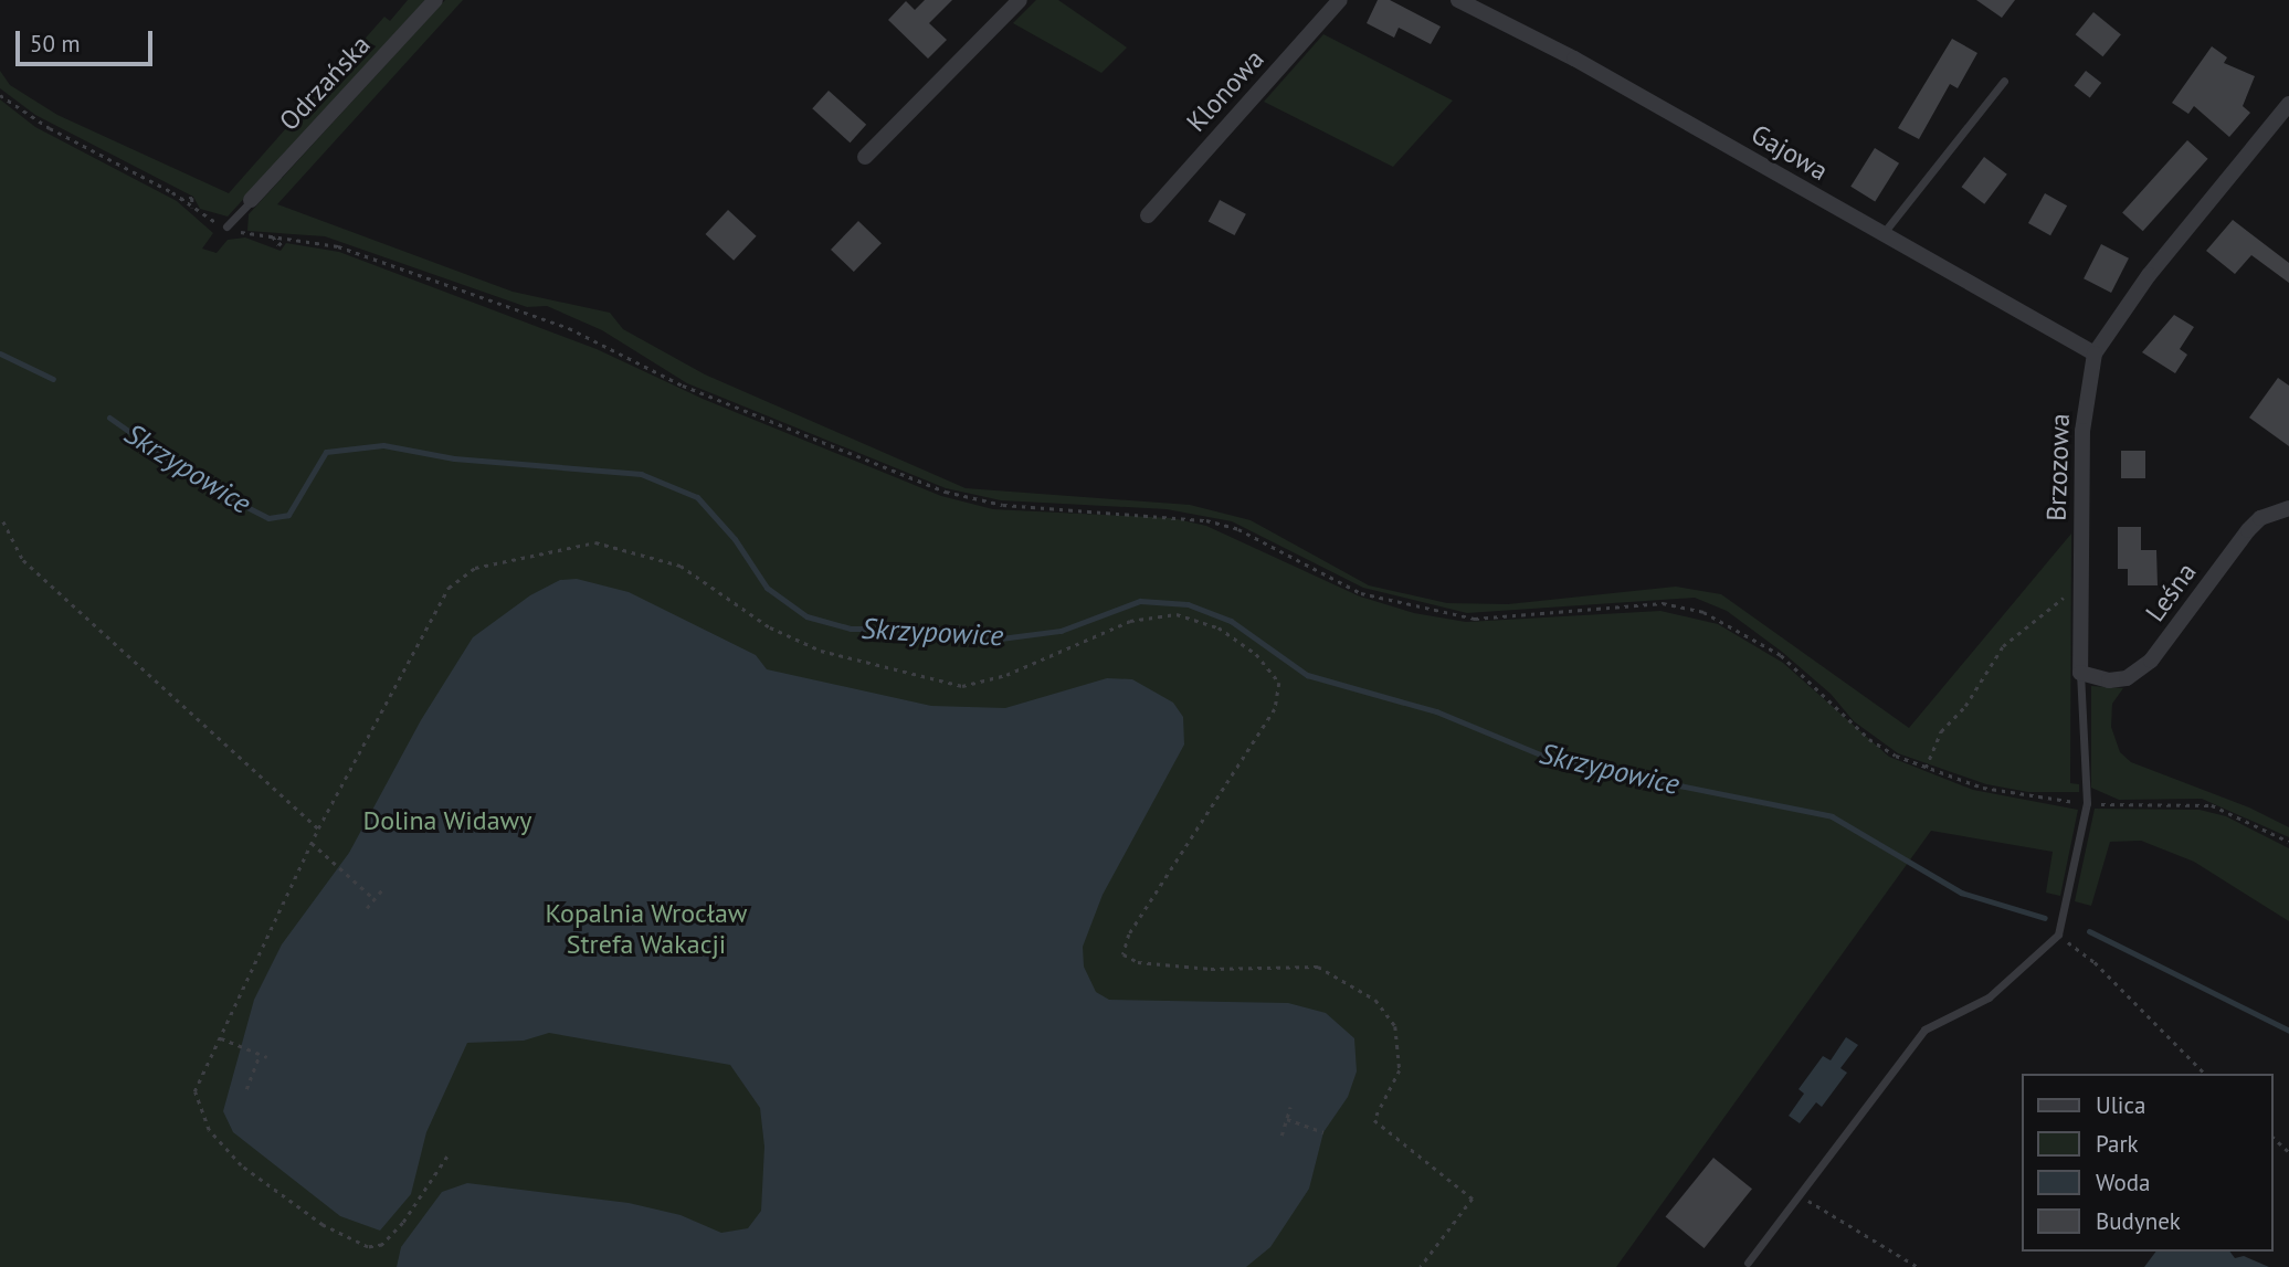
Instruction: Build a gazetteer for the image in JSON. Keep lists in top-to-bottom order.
{
  "streets": {
    "street": [
      "Odrzańska",
      "Klonowa",
      "Gajowa",
      "Brzozowa",
      "Leśna"
    ]
  },
  "crossings": [
    ["Gajowa", "Brzozowa"],
    ["Brzozowa", "Leśna"]
  ],
  "water": ["Skrzypowice"],
  "parks": ["Dolina Widawy", "Kopalnia Wrocław Strefa Wakacji"],
  "legend": [
    "Ulica",
    "Park",
    "Woda",
    "Budynek"
  ],
  "scale_bar": "50 m"
}
